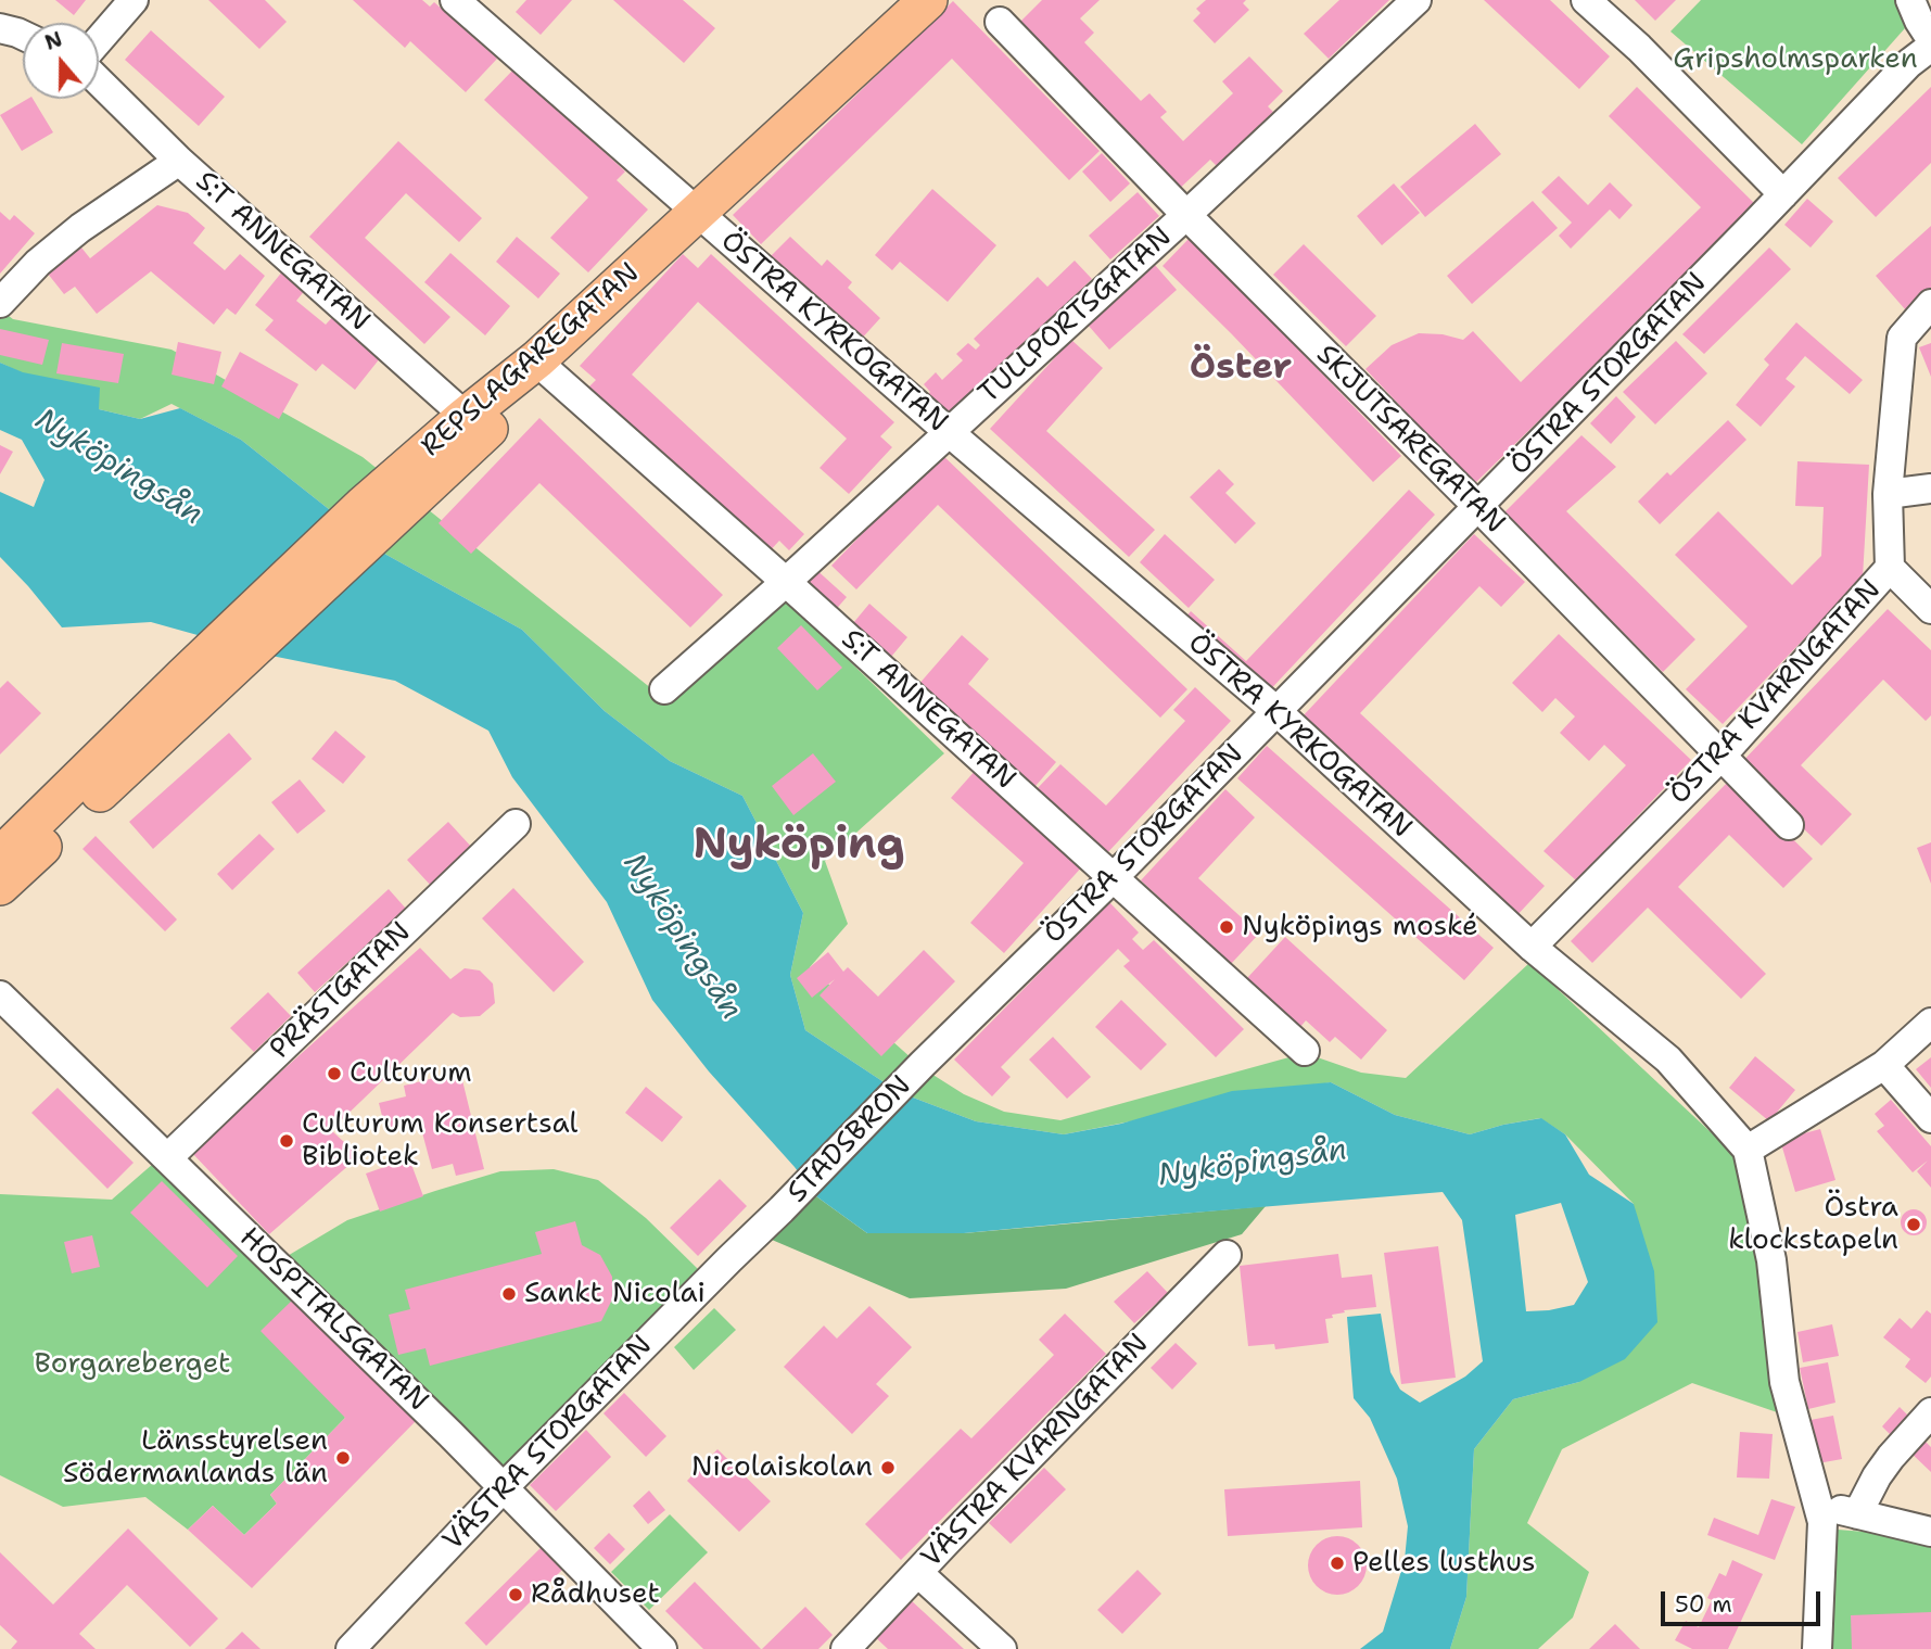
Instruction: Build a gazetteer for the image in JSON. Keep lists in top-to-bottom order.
{
  "streets": {
    "main road": ["REPSLAGAREGATAN"],
    "street": [
      "S:T ANNEGATAN",
      "TULLPORTSGATAN",
      "ÖSTRA KYRKOGATAN",
      "ÖSTRA STORGATAN",
      "SKJUTSAREGATAN",
      "ÖSTRA KVARNGATAN",
      "PRÄSTGATAN",
      "STADSBRON",
      "HOSPITALSGATAN",
      "VÄSTRA STORGATAN",
      "VÄSTRA KVARNGATAN"
    ]
  },
  "crossings": [
    ["S:T ANNEGATAN", "TULLPORTSGATAN"],
    ["S:T ANNEGATAN", "REPSLAGAREGATAN"],
    ["S:T ANNEGATAN", "ÖSTRA STORGATAN"],
    ["TULLPORTSGATAN", "ÖSTRA KYRKOGATAN"],
    ["TULLPORTSGATAN", "SKJUTSAREGATAN"],
    ["ÖSTRA KYRKOGATAN", "REPSLAGAREGATAN"],
    ["ÖSTRA KYRKOGATAN", "ÖSTRA STORGATAN"],
    ["ÖSTRA KYRKOGATAN", "ÖSTRA KVARNGATAN"],
    ["ÖSTRA STORGATAN", "SKJUTSAREGATAN"],
    ["ÖSTRA STORGATAN", "STADSBRON"],
    ["SKJUTSAREGATAN", "ÖSTRA KVARNGATAN"],
    ["PRÄSTGATAN", "HOSPITALSGATAN"],
    ["STADSBRON", "VÄSTRA STORGATAN"],
    ["HOSPITALSGATAN", "VÄSTRA STORGATAN"]
  ],
  "districts": ["Öster", "Nyköping"],
  "water": ["Nyköpingsån"],
  "parks": ["Gripsholmsparken", "Borgareberget"],
  "places": [
    "Nyköpings moské",
    "Culturum",
    "Culturum Konsertsal Bibliotek",
    "Östra klockstapeln",
    "Sankt Nicolai",
    "Länsstyrelsen Södermanlands län",
    "Nicolaiskolan",
    "Pelles lusthus",
    "Rådhuset"
  ],
  "scale_bar": "50 m",
  "north": "top"
}
